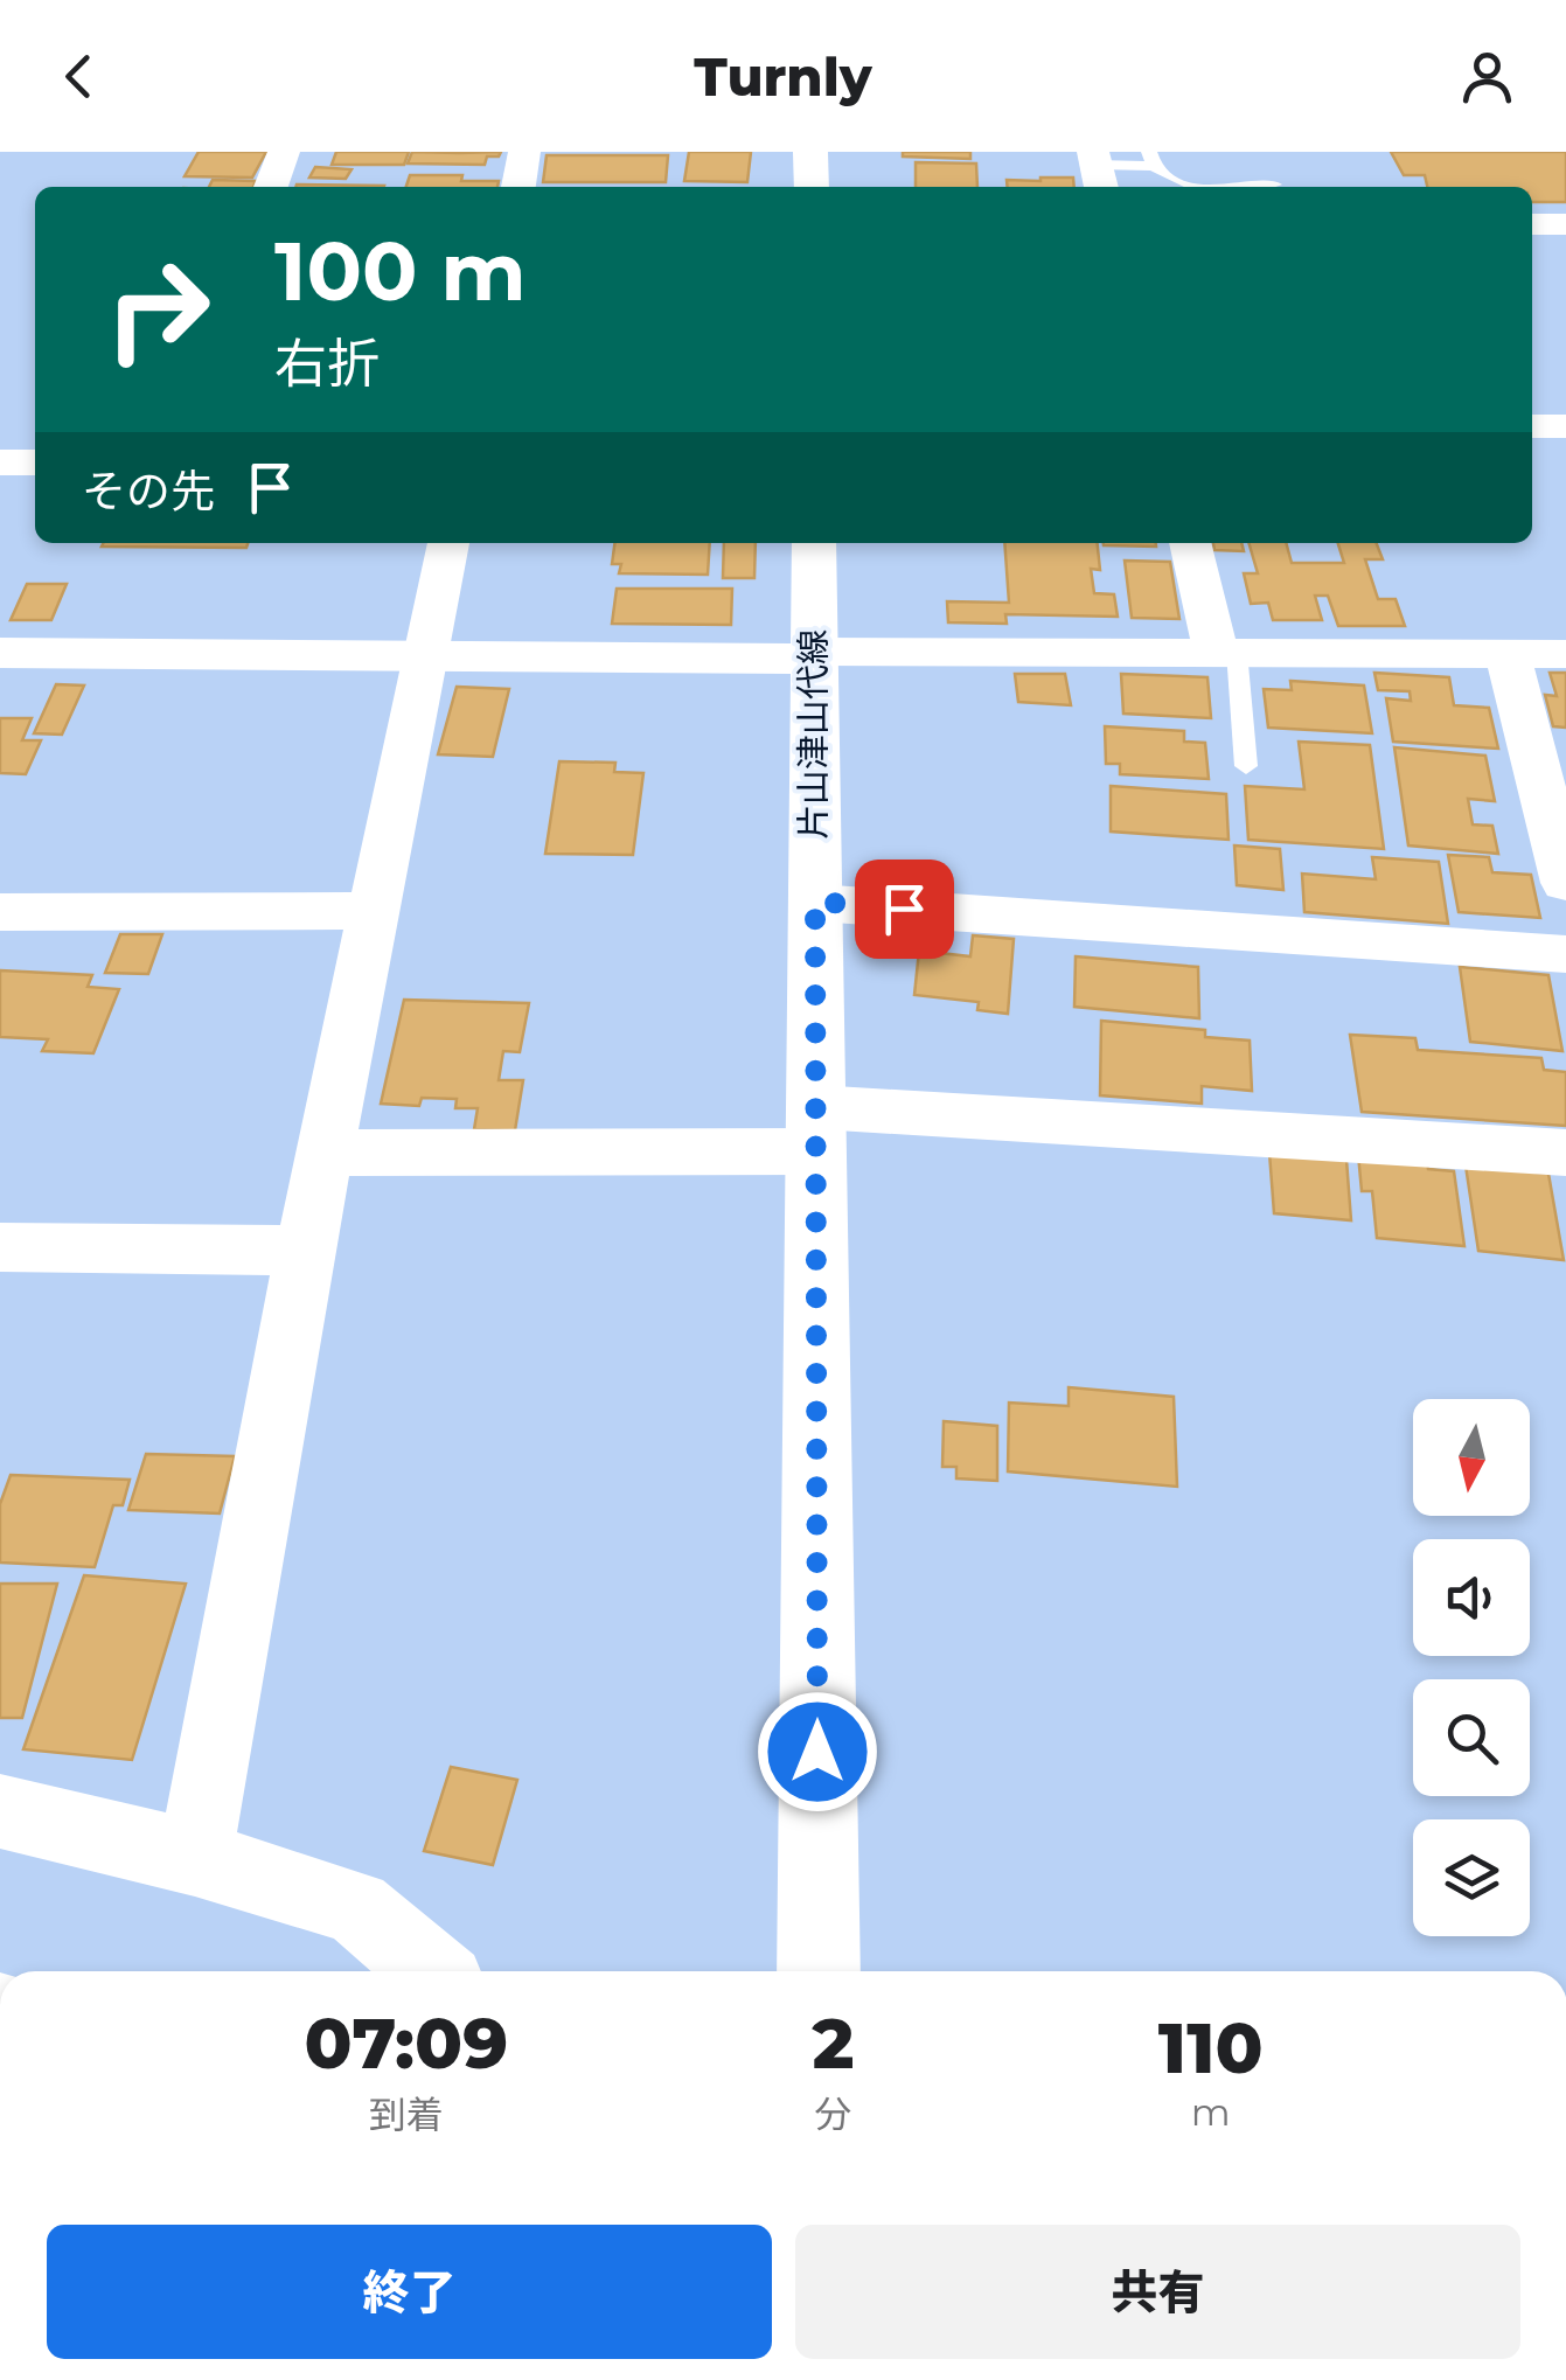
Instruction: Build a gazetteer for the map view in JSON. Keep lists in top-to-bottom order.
{
  "streets": {
    "main road": ["片山津山代線"]
  },
  "north": "bottom",
  "page": {
    "header": "Turnly",
    "turn": ["100 m", "右折"],
    "then": "その先",
    "eta": [
      "07:09",
      "到着",
      "2",
      "分",
      "110",
      "m"
    ],
    "buttons": ["終了", "共有"]
  }
}
